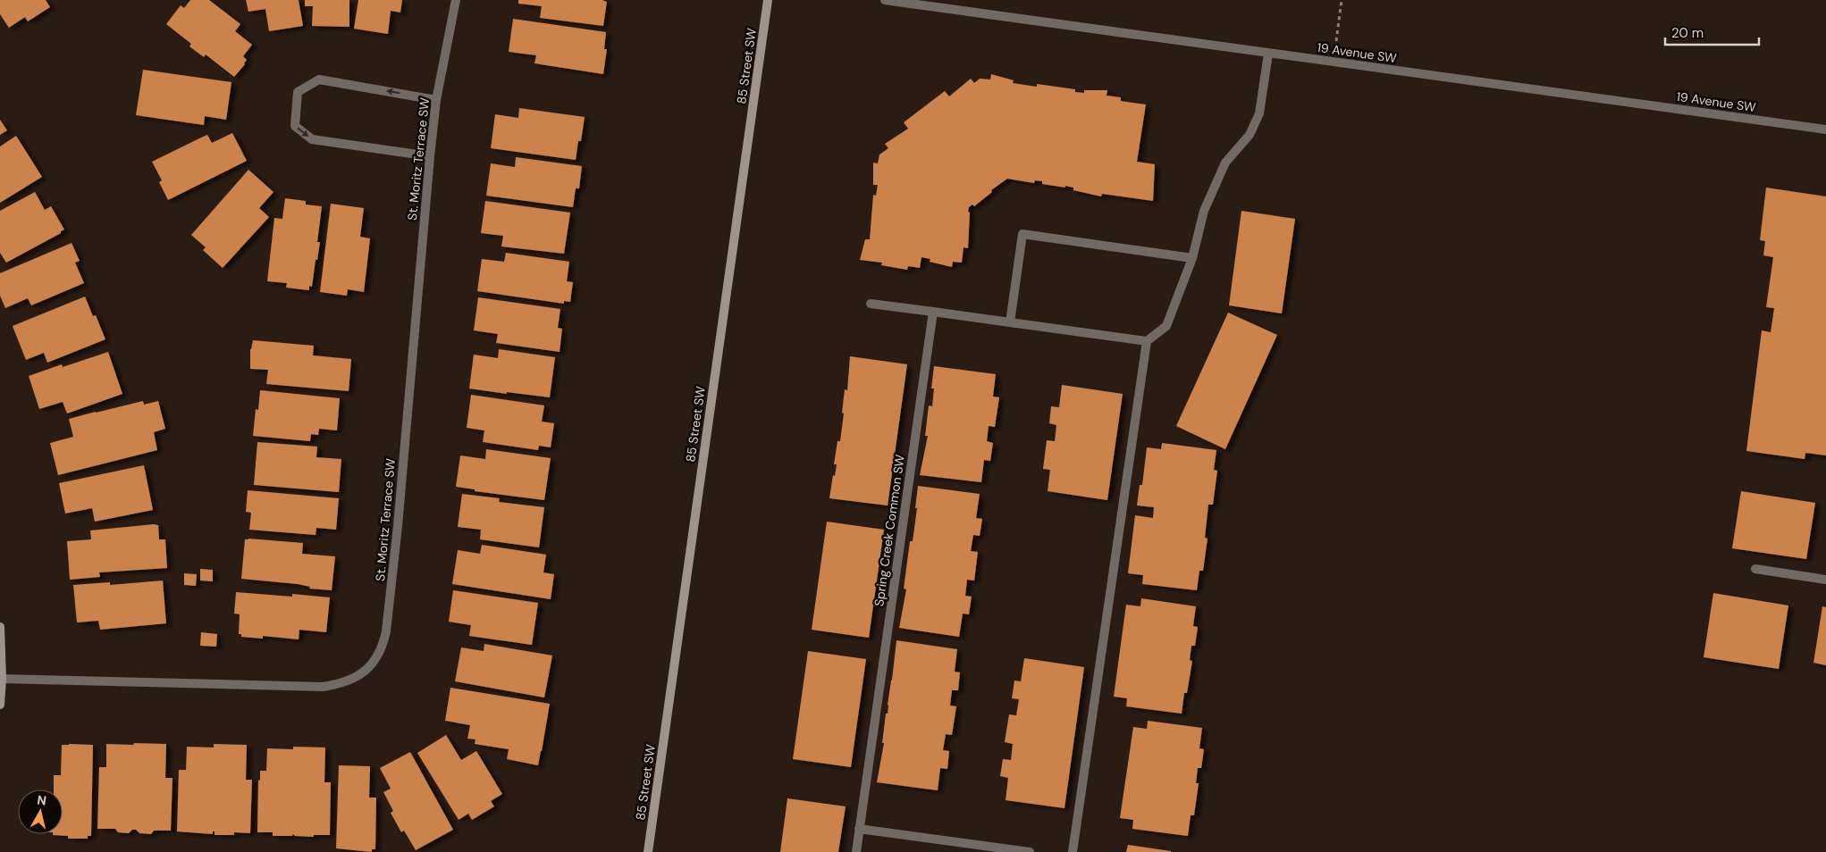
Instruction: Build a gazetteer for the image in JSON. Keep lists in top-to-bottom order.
{
  "streets": {
    "street": [
      "19 Avenue SW",
      "85 Street SW",
      "St. Moritz Terrace SW",
      "Spring Creek Common SW"
    ]
  },
  "scale_bar": "20 m",
  "north": "top"
}
